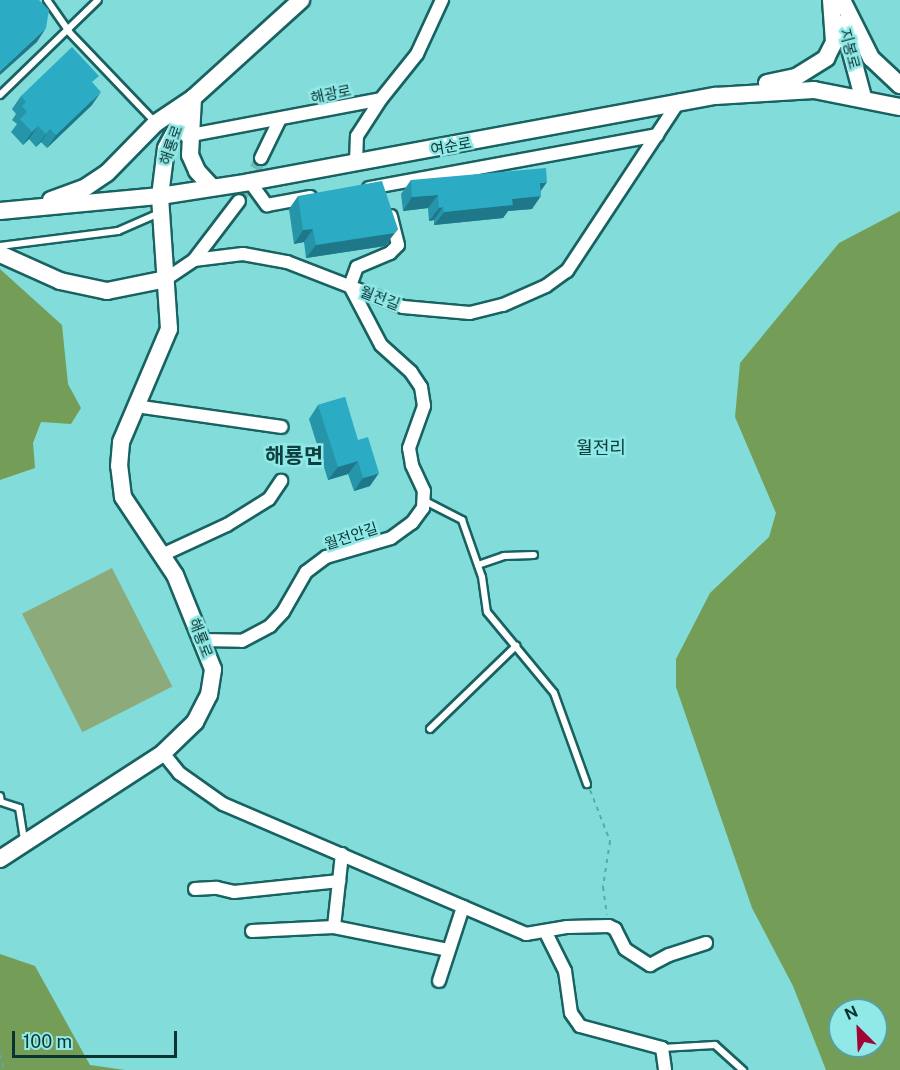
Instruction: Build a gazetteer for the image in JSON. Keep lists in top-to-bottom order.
{
  "streets": {
    "main road": [
      "지봉로",
      "해룡로",
      "여순로",
      "월전길"
    ],
    "street": ["해광로", "월전안길"]
  },
  "crossings": [
    ["지봉로", "여순로"],
    ["해광로", "해룡로"],
    ["해룡로", "여순로"],
    ["해룡로", "월전길"],
    ["해룡로", "월전안길"],
    ["여순로", "월전길"]
  ],
  "districts": ["월전리", "해룡면"],
  "scale_bar": "100 m",
  "north": "top left"
}
